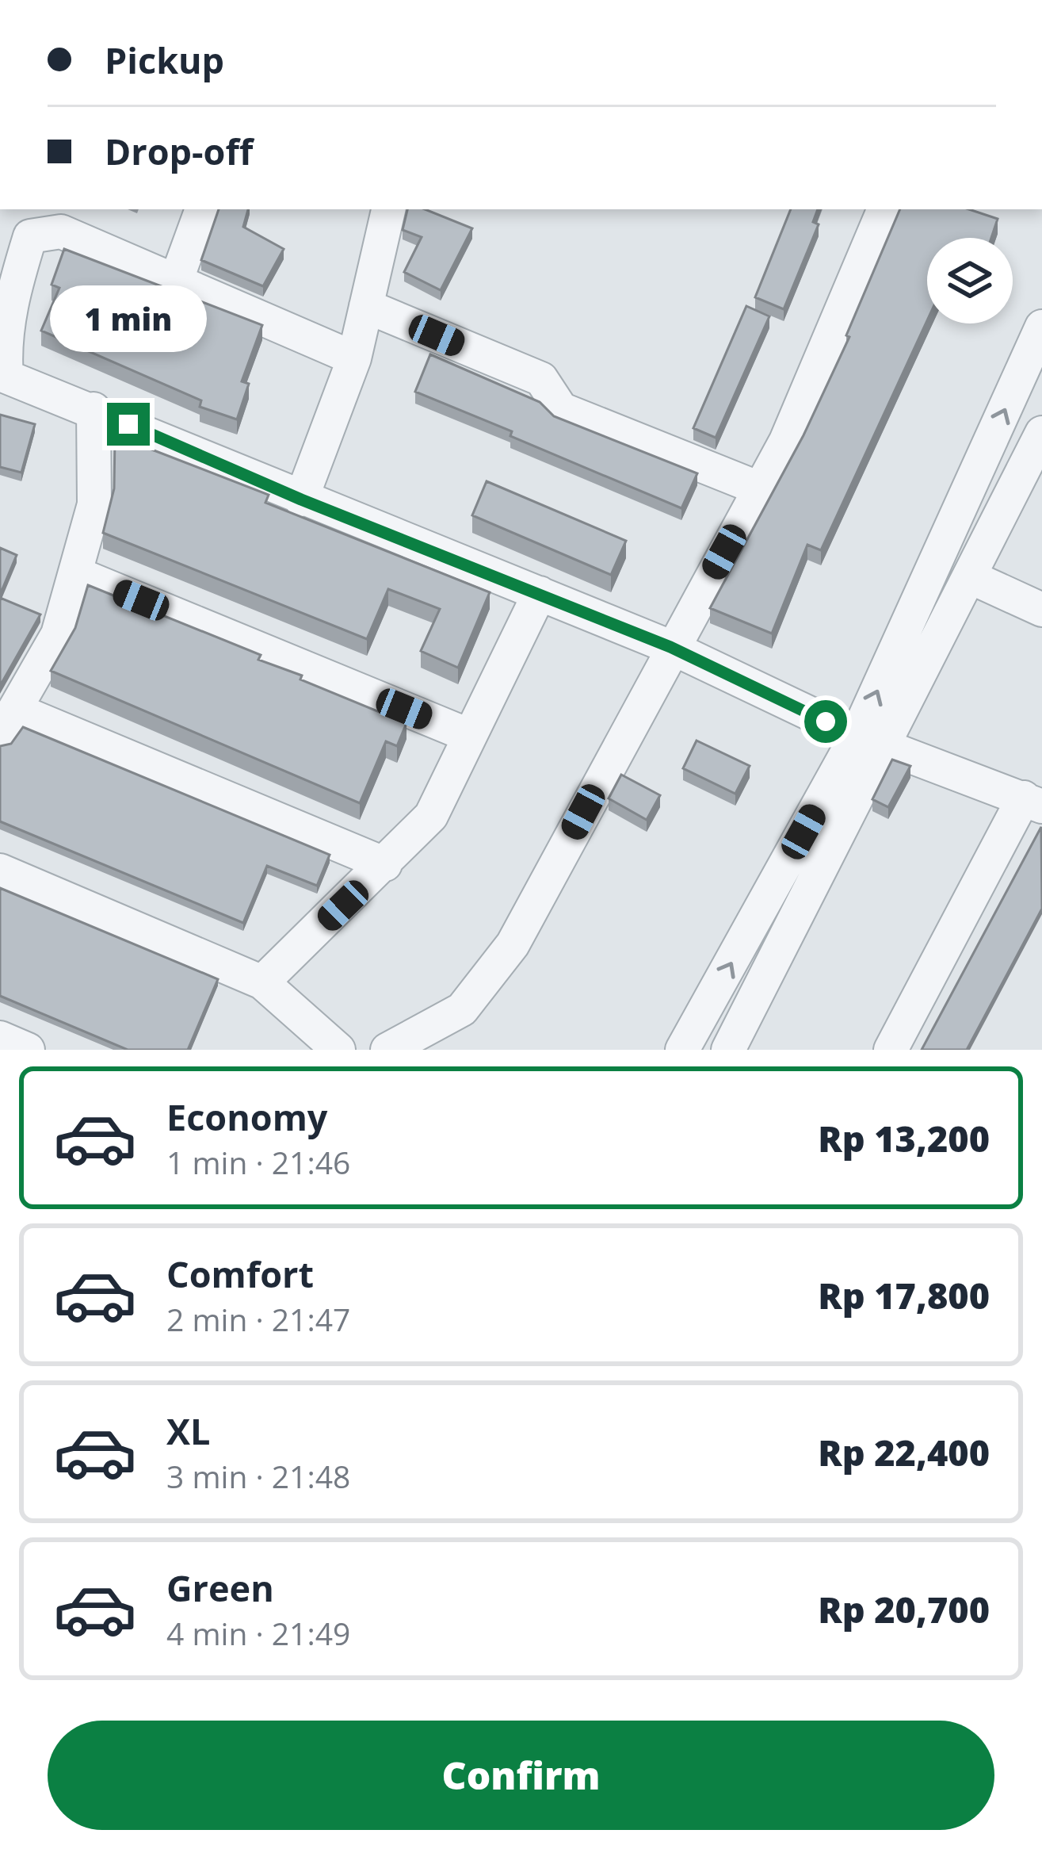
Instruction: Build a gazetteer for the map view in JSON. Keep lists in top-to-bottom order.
{
  "page": {
    "banner": ["Pickup", "Drop-off"],
    "bubble": "1 min",
    "list": [
      {
        "name": "Economy",
        "note": "1 min · 21:46",
        "value": "Rp 13,200"
      },
      {
        "name": "Comfort",
        "note": "2 min · 21:47",
        "value": "Rp 17,800"
      },
      {
        "name": "XL",
        "note": "3 min · 21:48",
        "value": "Rp 22,400"
      },
      {
        "name": "Green",
        "note": "4 min · 21:49",
        "value": "Rp 20,700"
      }
    ],
    "buttons": "Confirm"
  }
}
